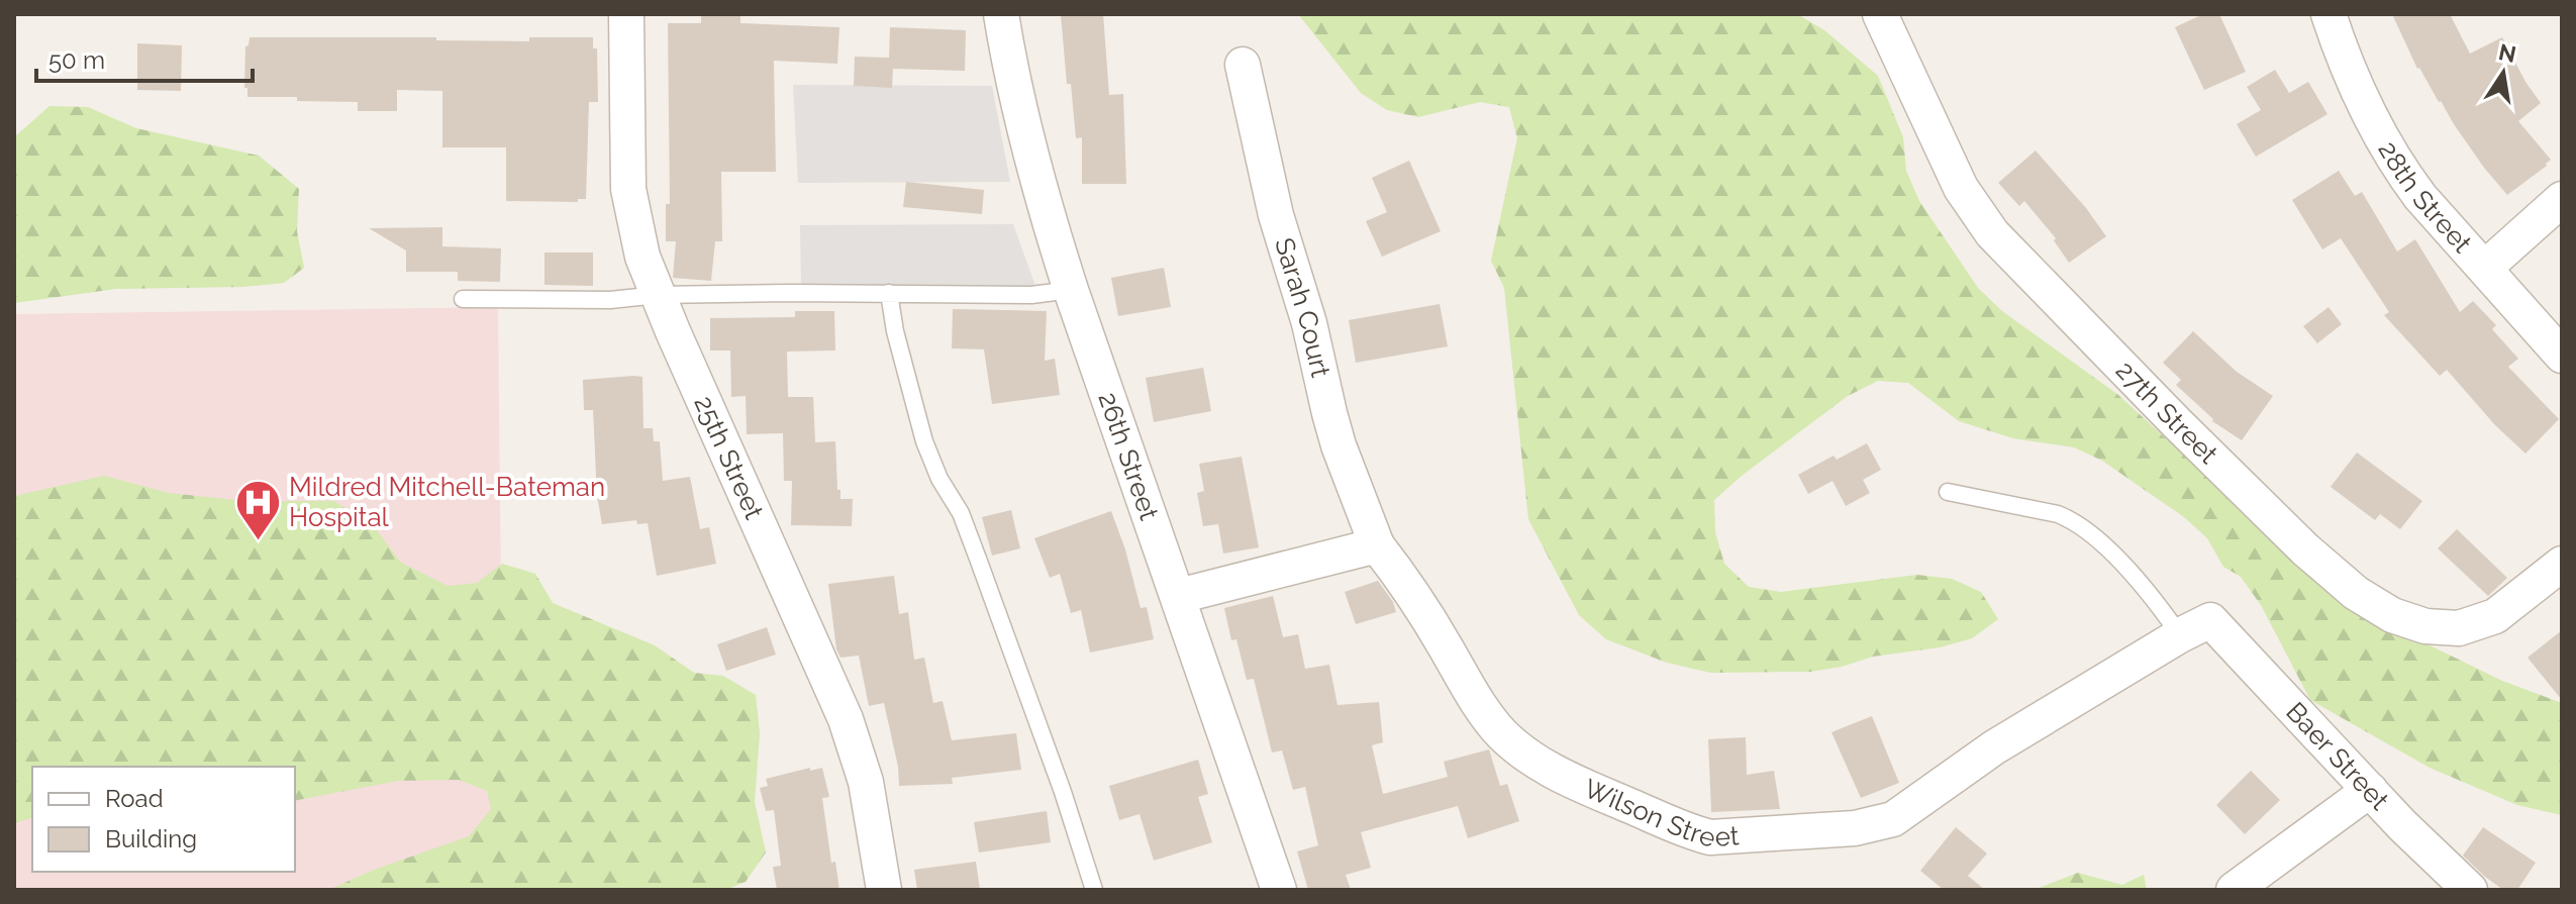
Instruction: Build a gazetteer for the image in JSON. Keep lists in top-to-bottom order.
{
  "streets": {
    "street": [
      "28th Street",
      "Sarah Court",
      "27th Street",
      "26th Street",
      "25th Street",
      "Baer Street",
      "Wilson Street"
    ]
  },
  "crossings": [
    ["Sarah Court", "Wilson Street"],
    ["Baer Street", "Wilson Street"]
  ],
  "places": {
    "hospital": ["Mildred Mitchell-Bateman Hospital"]
  },
  "legend": ["Road", "Building"],
  "scale_bar": "50 m",
  "north": "top"
}
